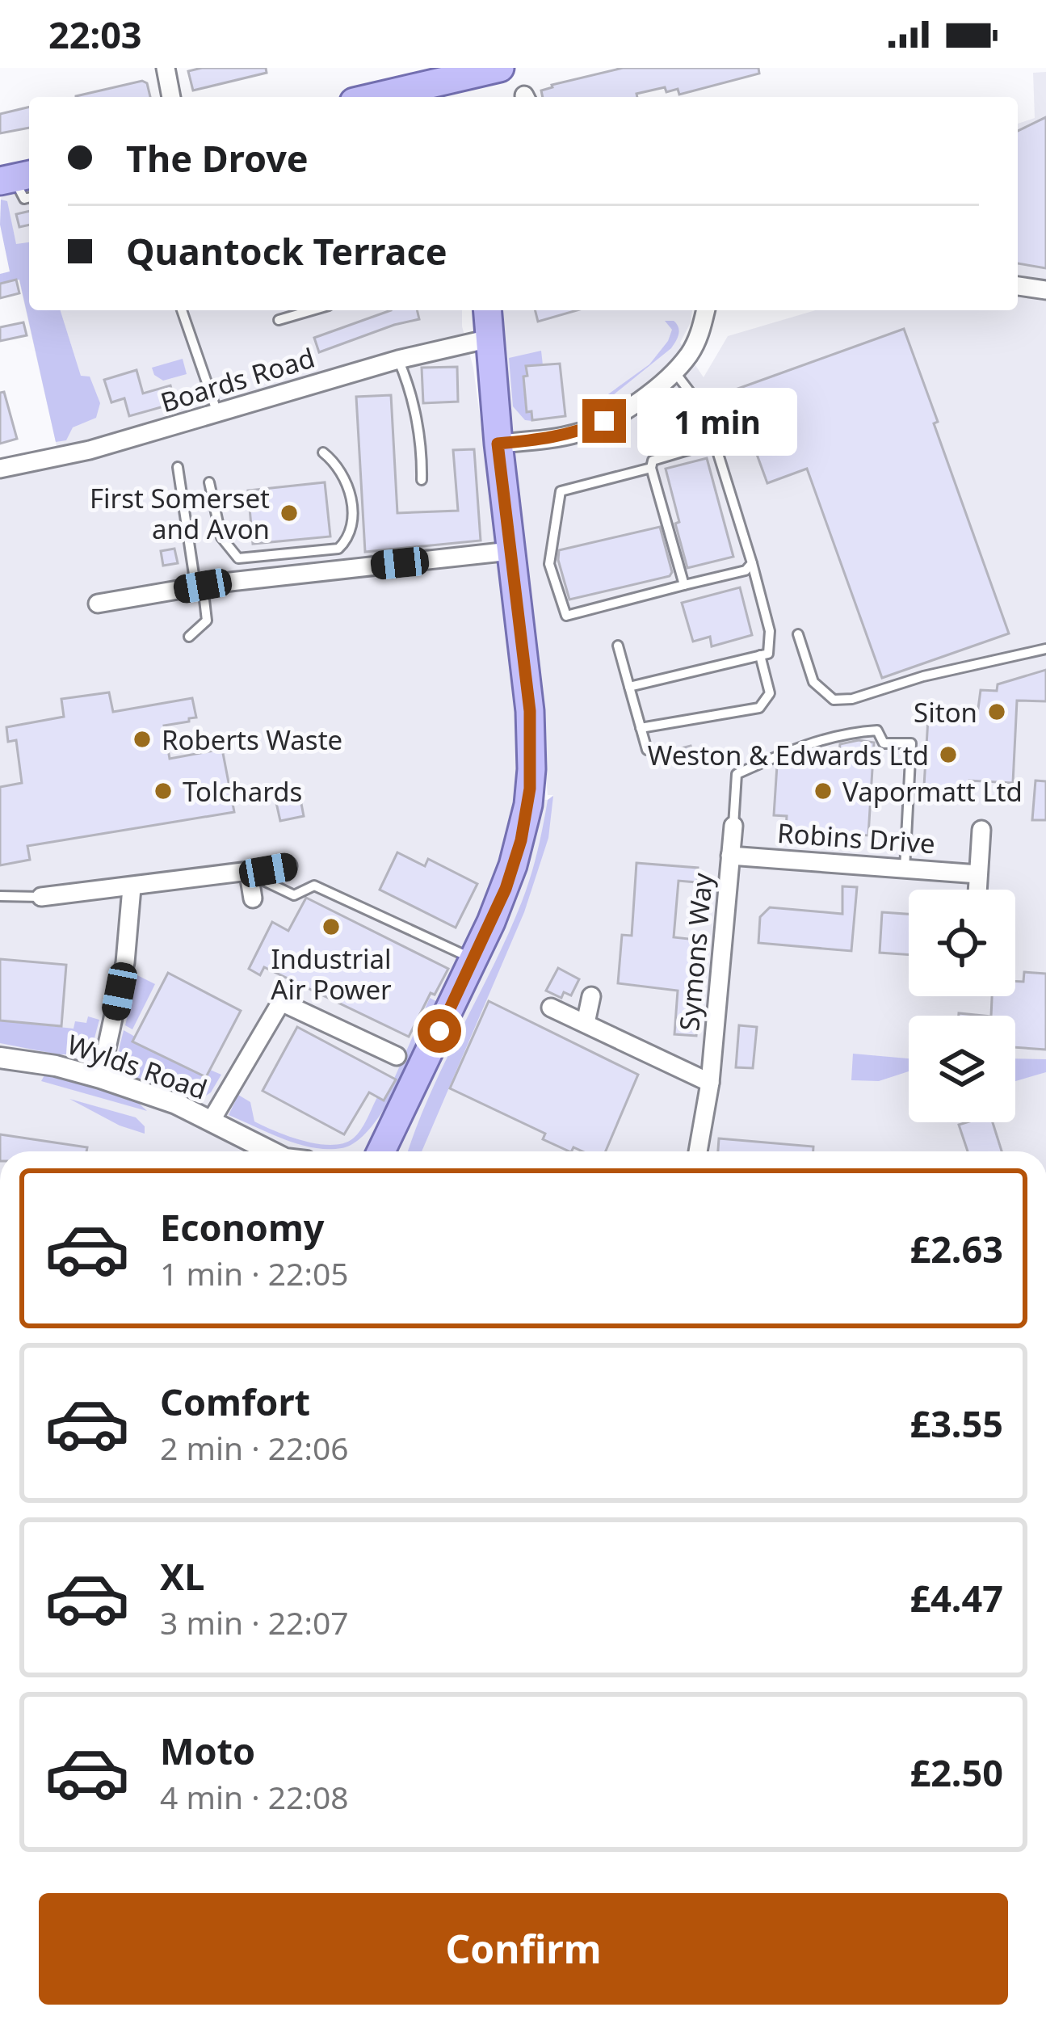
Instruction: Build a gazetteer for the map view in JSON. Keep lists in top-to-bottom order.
{
  "streets": {
    "street": [
      "Boards Road",
      "Robins Drive",
      "Symons Way",
      "Wylds Road"
    ]
  },
  "crossings": [
    ["Robins Drive", "Symons Way"]
  ],
  "places": [
    "First Somerset and Avon",
    "Siton",
    "Roberts Waste",
    "Weston & Edwards Ltd",
    "Tolchards",
    "Vapormatt Ltd",
    "Industrial Air Power"
  ],
  "page": {
    "status": "22:03",
    "banner": ["The Drove", "Quantock Terrace"],
    "bubble": "1 min",
    "list": [
      {
        "name": "Economy",
        "note": "1 min · 22:05",
        "value": "£2.63"
      },
      {
        "name": "Comfort",
        "note": "2 min · 22:06",
        "value": "£3.55"
      },
      {
        "name": "XL",
        "note": "3 min · 22:07",
        "value": "£4.47"
      },
      {
        "name": "Moto",
        "note": "4 min · 22:08",
        "value": "£2.50"
      }
    ],
    "buttons": "Confirm"
  }
}
